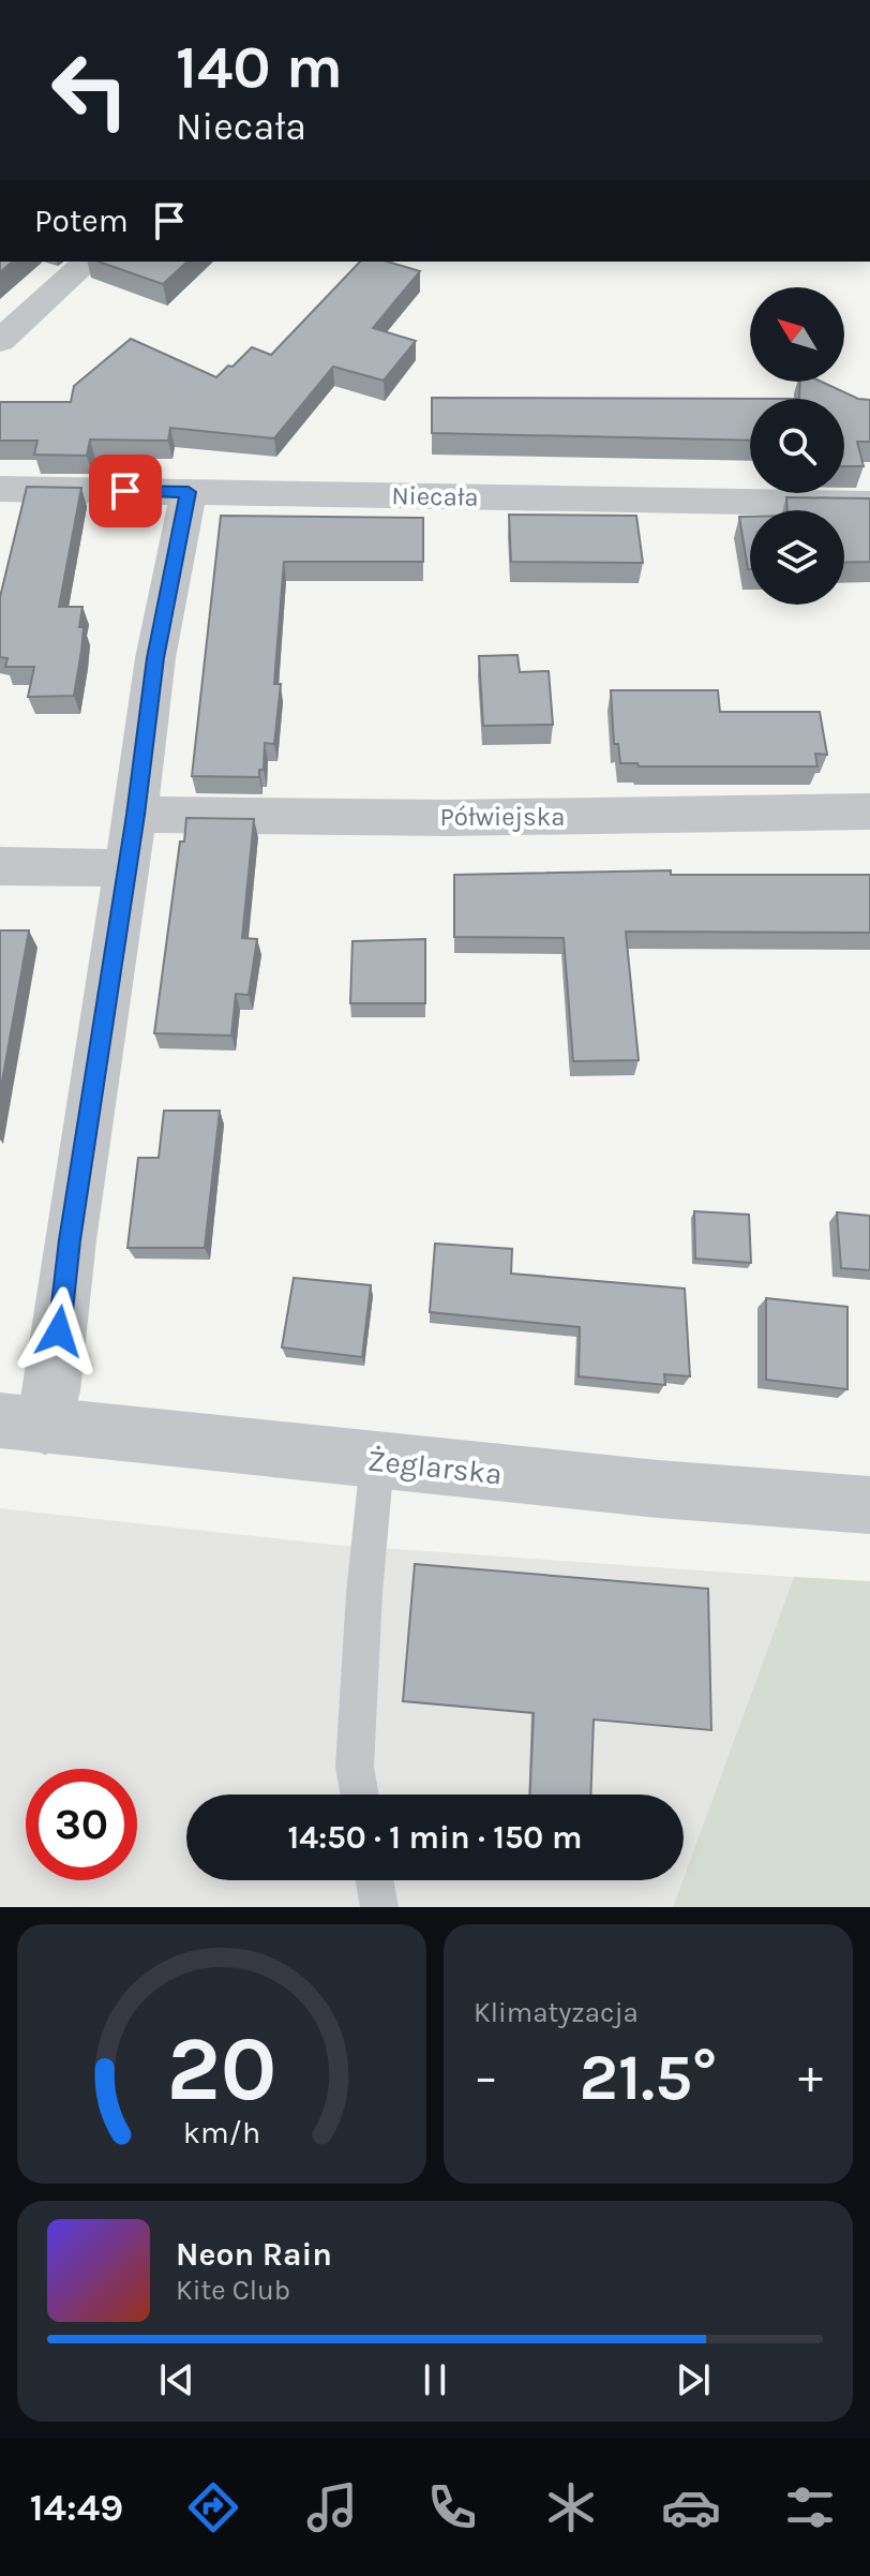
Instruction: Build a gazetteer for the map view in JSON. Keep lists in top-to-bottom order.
{
  "streets": {
    "street": ["Niecała", "Półwiejska", "Żeglarska"]
  },
  "north": "top left",
  "page": {
    "turn": ["140 m", "Niecała"],
    "then": "Potem",
    "limit": "30",
    "trip": "14:50 · 1 min · 150 m",
    "tile": "Klimatyzacja",
    "heat": ["−", "21.5°", "+"],
    "song": ["Neon Rain", "Kite Club"],
    "tabs": "14:49",
    "gauge": ["20", "km/h"]
  }
}
